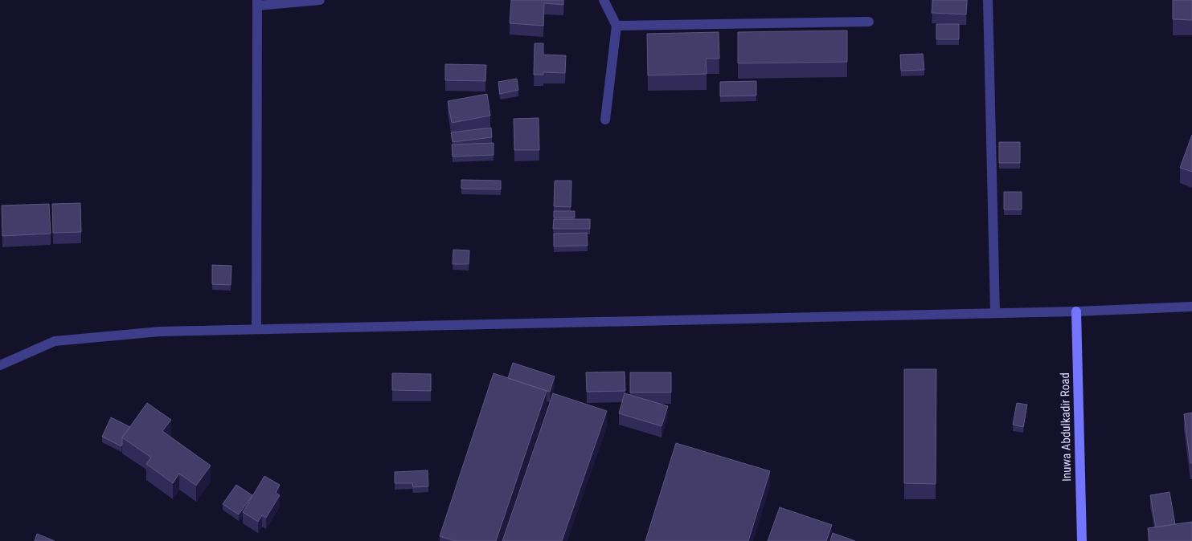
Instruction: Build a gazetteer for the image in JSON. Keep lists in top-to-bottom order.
{
  "streets": {
    "main road": ["Inuwa Abdulkadir Road"]
  }
}
